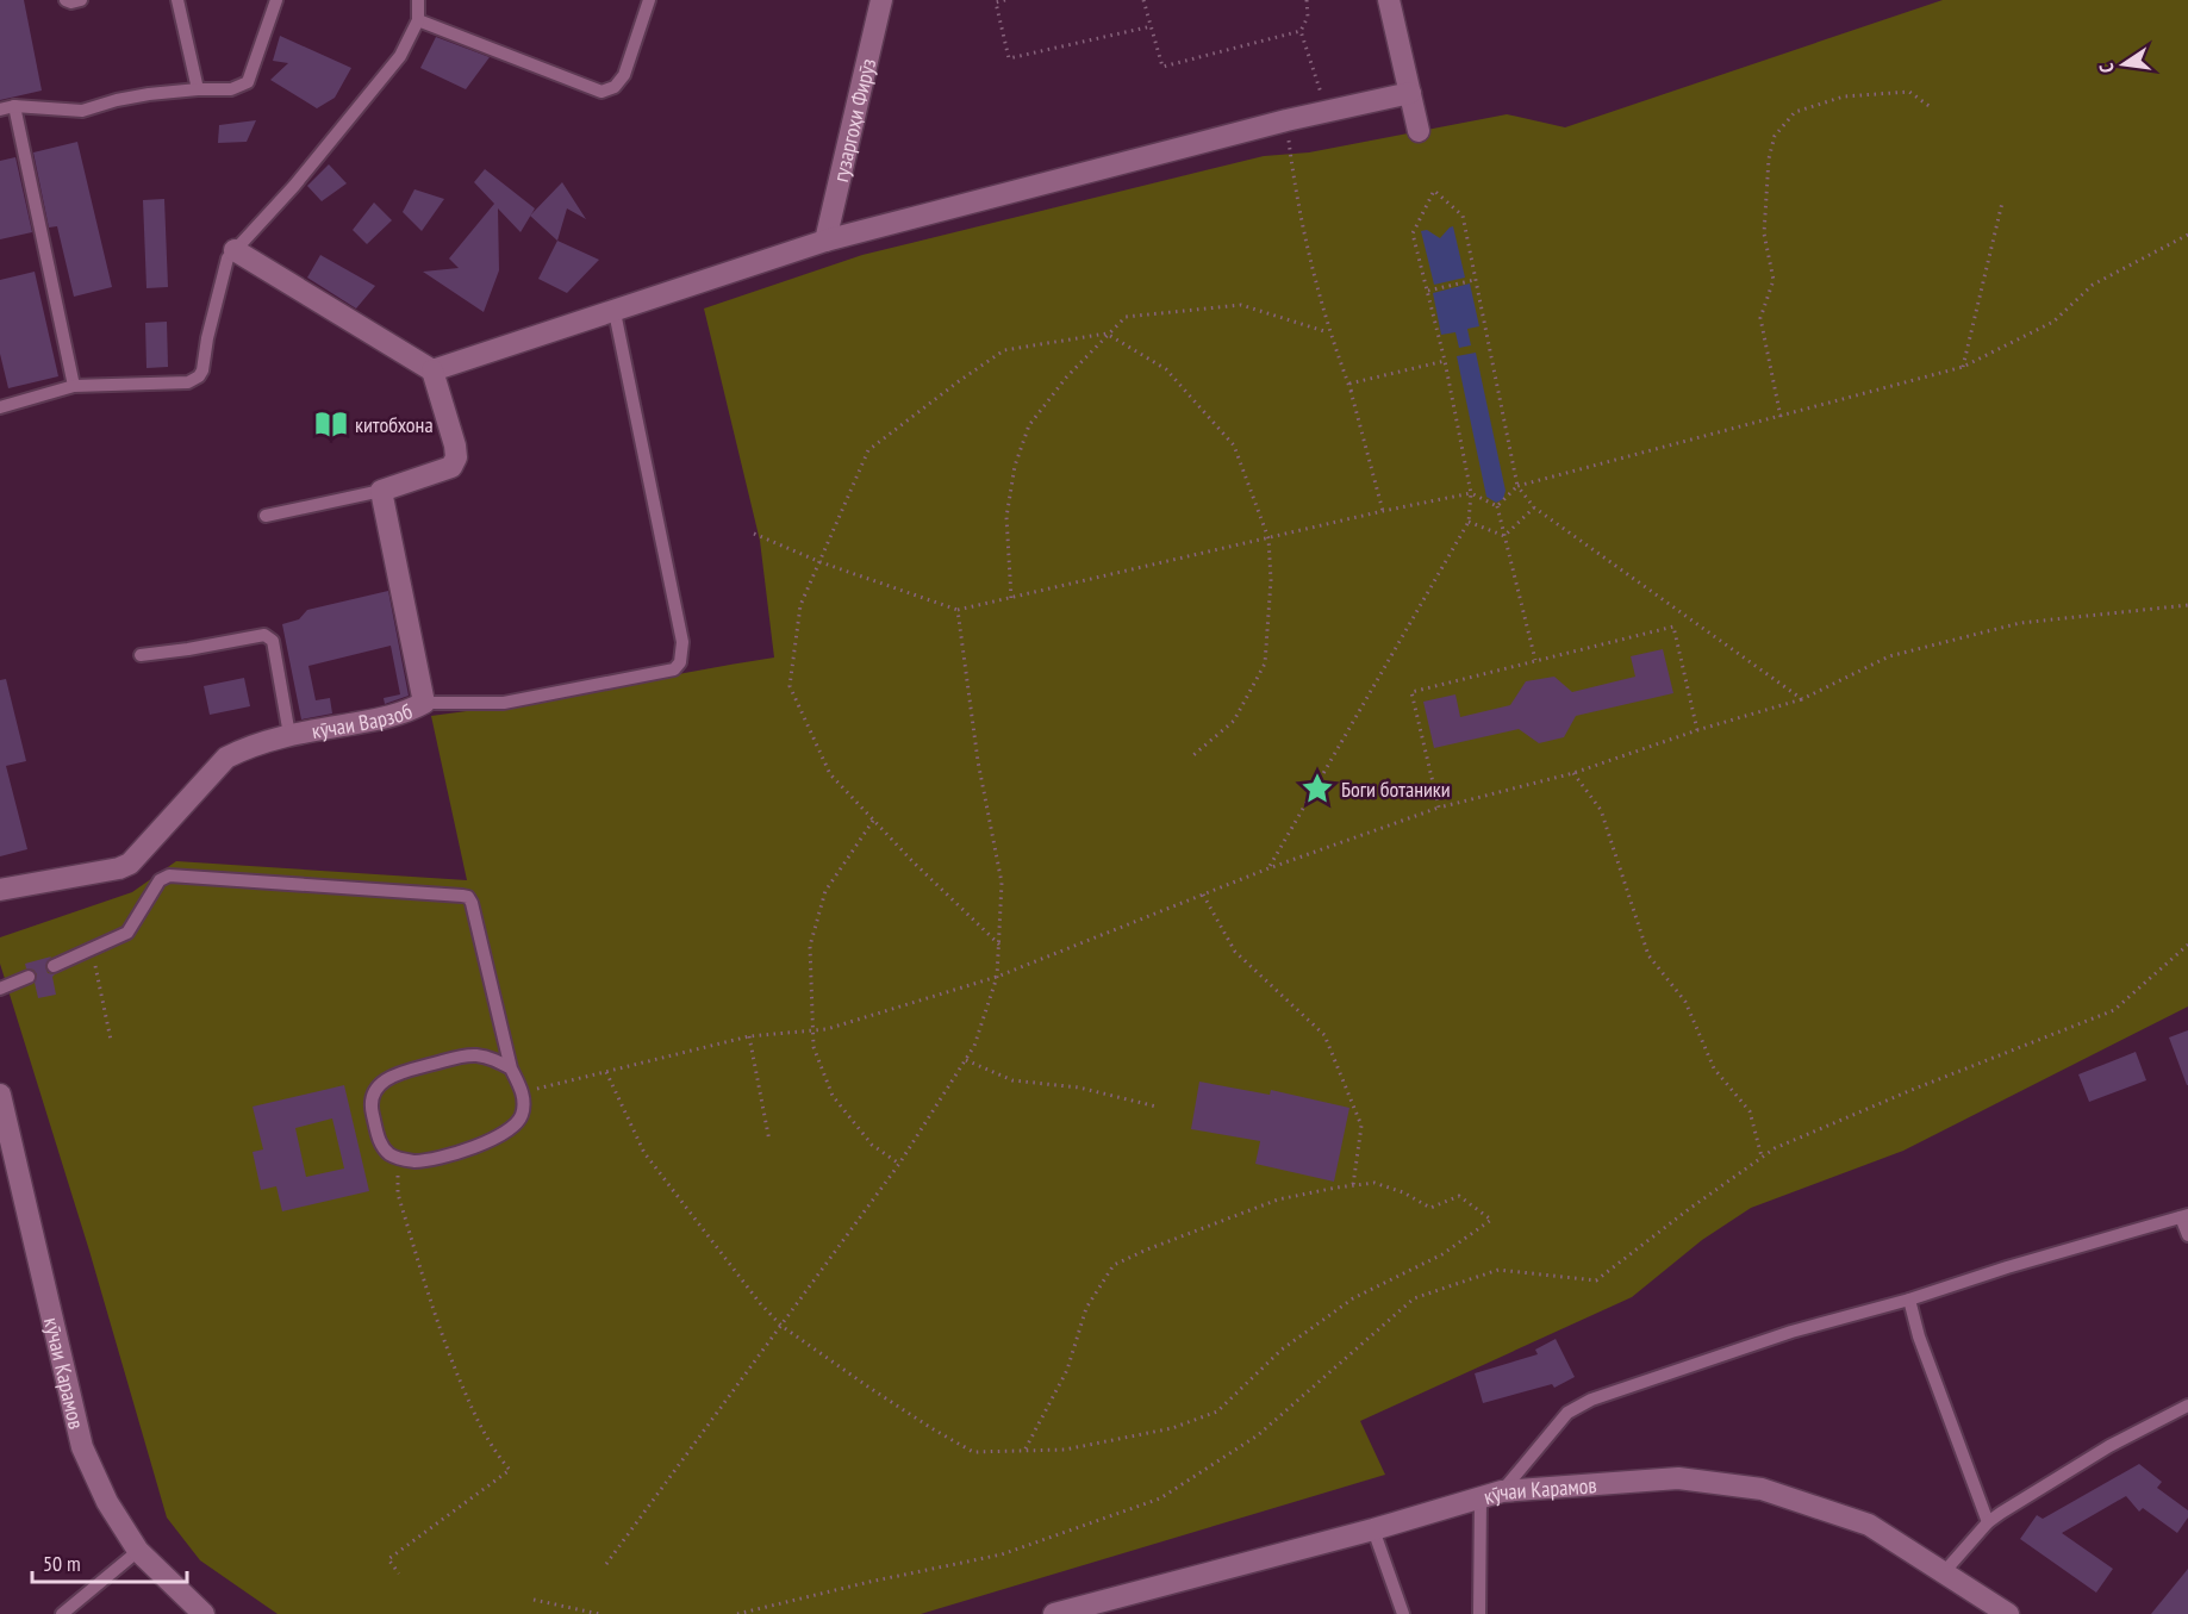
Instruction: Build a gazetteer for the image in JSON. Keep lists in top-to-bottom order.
{
  "streets": {
    "street": ["гузаргоҳи Фирӯз", "кӯчаи Варзоб", "кӯчаи Карамов"]
  },
  "places": {
    "library": ["китобхона"],
    "place": ["Боги ботаники"]
  },
  "scale_bar": "50 m",
  "north": "left"
}
